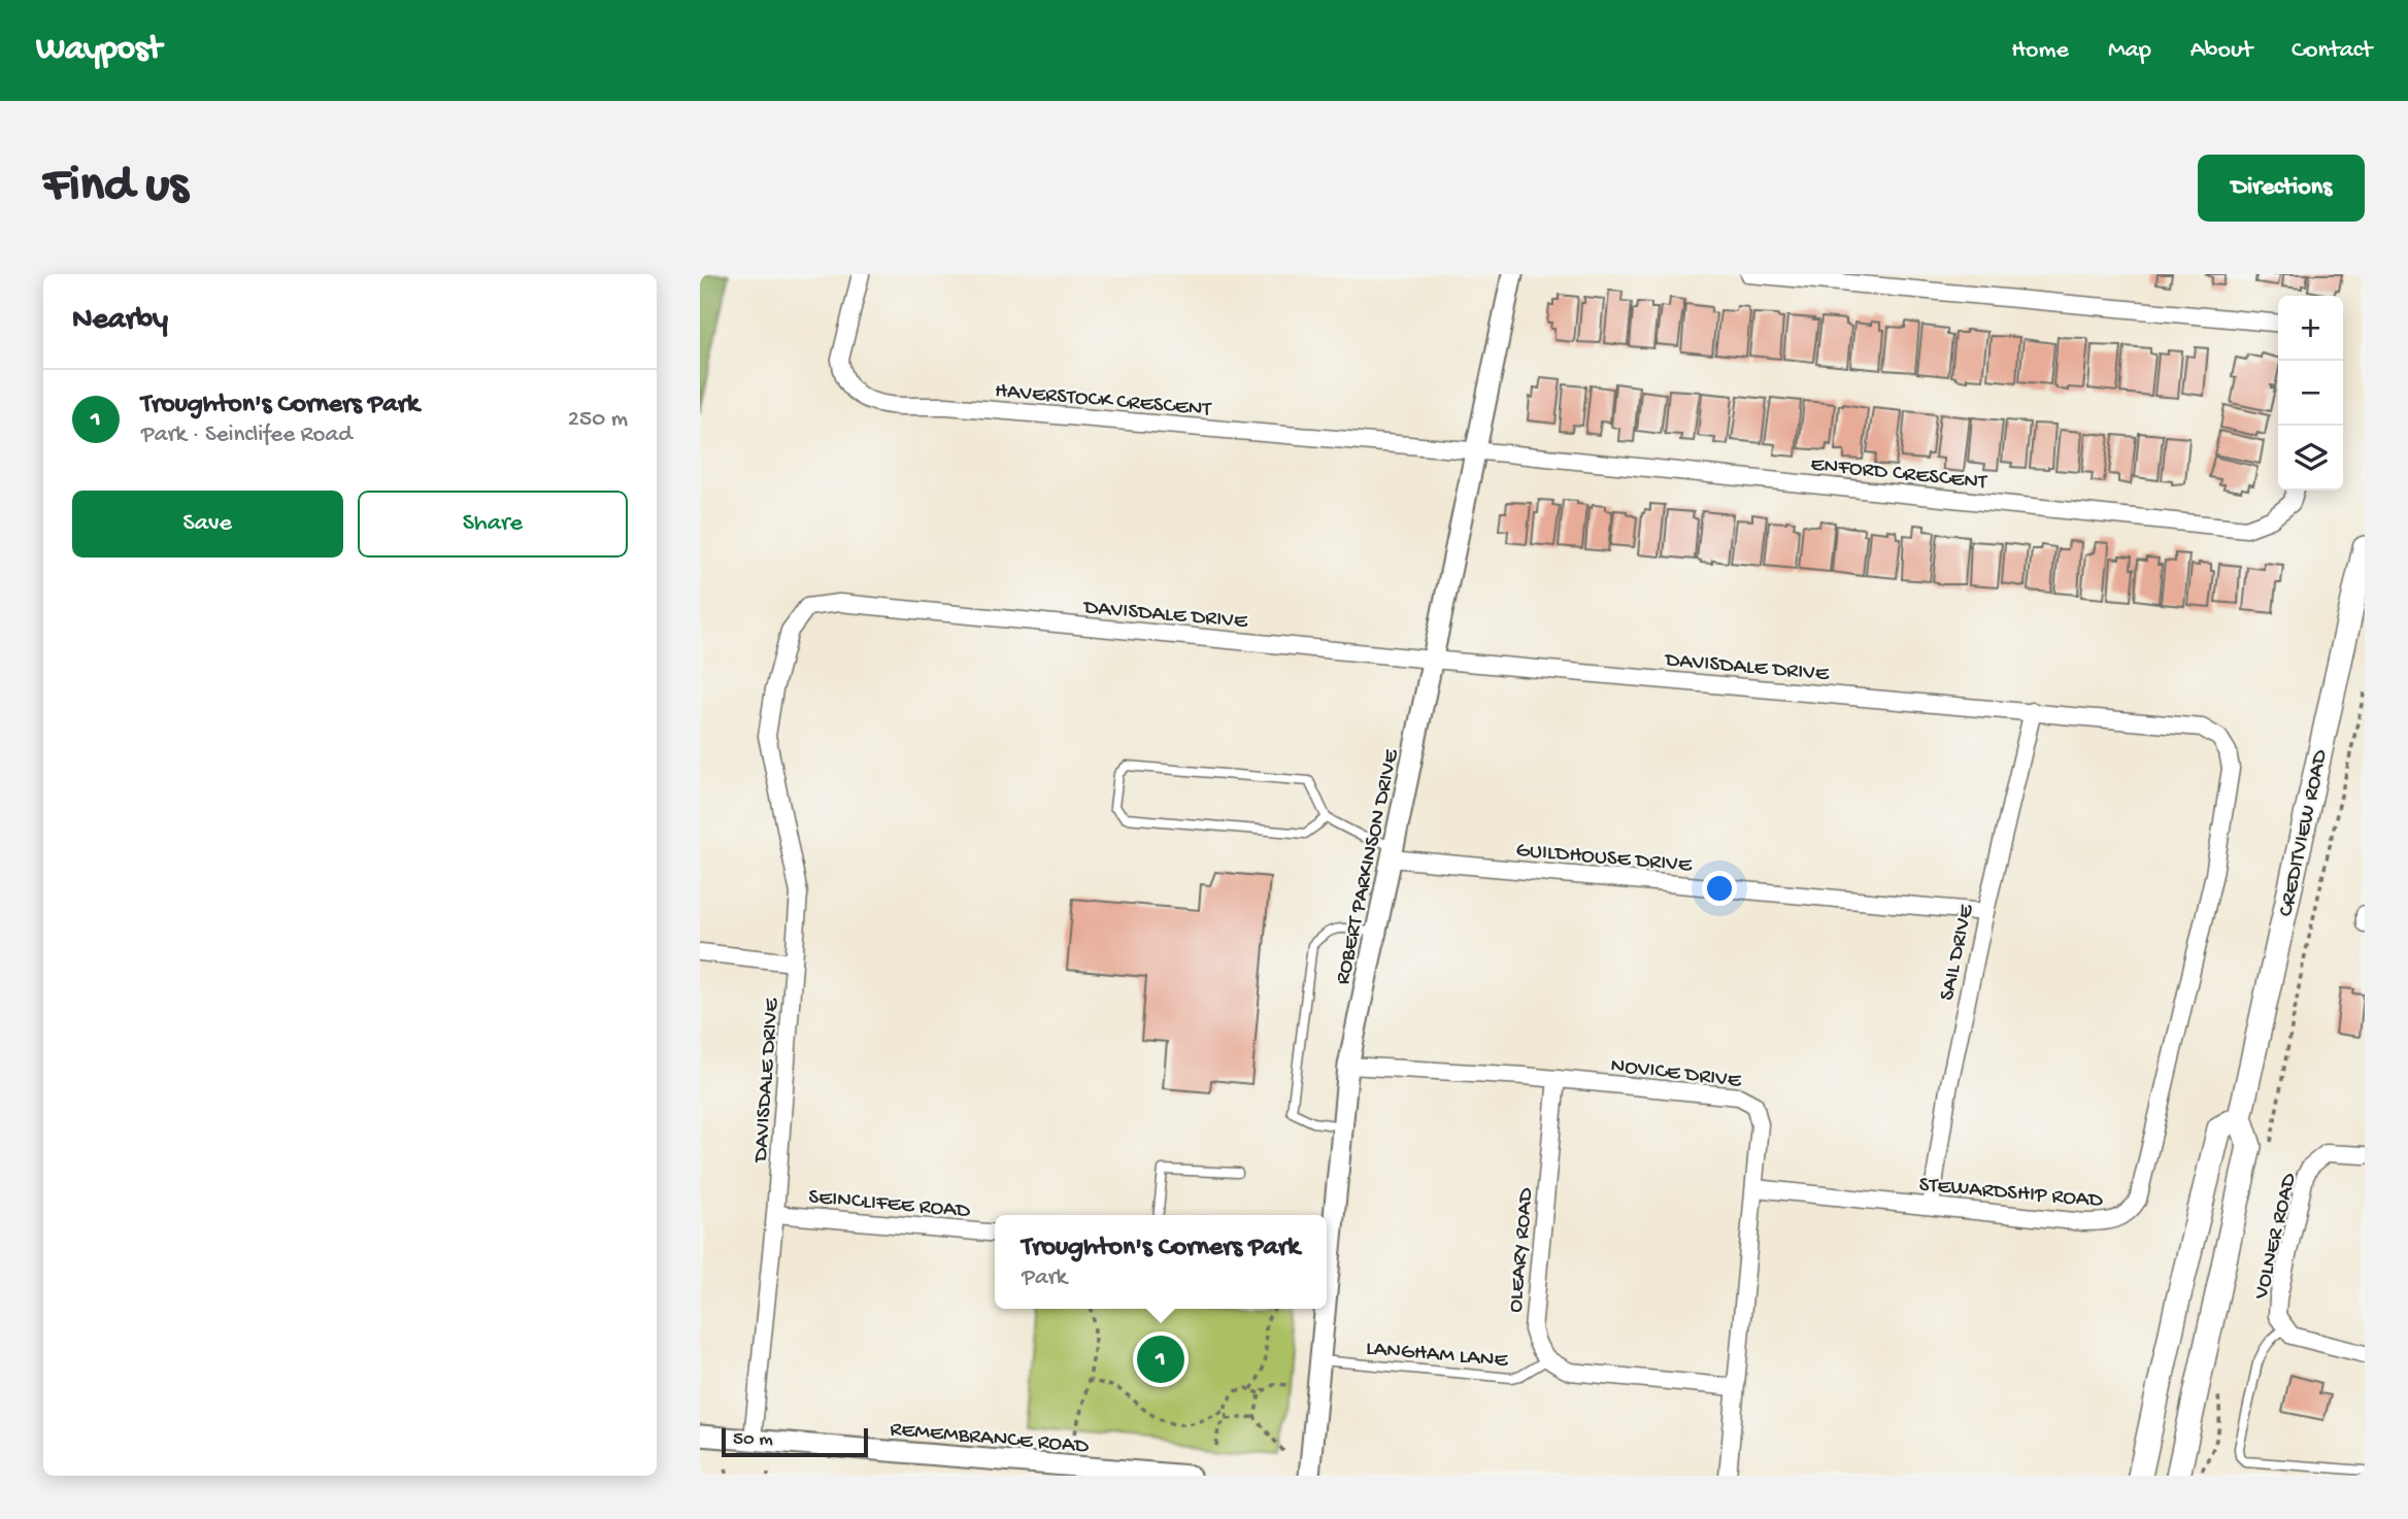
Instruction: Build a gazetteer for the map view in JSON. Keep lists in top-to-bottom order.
{
  "streets": {
    "main road": ["CREDITVIEW ROAD"],
    "street": [
      "HAVERSTOCK CRESCENT",
      "ENFORD CRESCENT",
      "DAVISDALE DRIVE",
      "GUILDHOUSE DRIVE",
      "ROBERT PARKINSON DRIVE",
      "SAIL DRIVE",
      "NOVICE DRIVE",
      "STEWARDSHIP ROAD",
      "SEINCLIFEE ROAD",
      "VOLNER ROAD",
      "OLEARY ROAD",
      "REMEMBRANCE ROAD"
    ],
    "lane": ["LANGHAM LANE"]
  },
  "crossings": [
    ["HAVERSTOCK CRESCENT", "ENFORD CRESCENT"],
    ["HAVERSTOCK CRESCENT", "ROBERT PARKINSON DRIVE"],
    ["ENFORD CRESCENT", "ROBERT PARKINSON DRIVE"],
    ["DAVISDALE DRIVE", "ROBERT PARKINSON DRIVE"],
    ["DAVISDALE DRIVE", "SAIL DRIVE"],
    ["DAVISDALE DRIVE", "STEWARDSHIP ROAD"],
    ["DAVISDALE DRIVE", "SEINCLIFEE ROAD"],
    ["DAVISDALE DRIVE", "REMEMBRANCE ROAD"],
    ["GUILDHOUSE DRIVE", "ROBERT PARKINSON DRIVE"],
    ["GUILDHOUSE DRIVE", "SAIL DRIVE"],
    ["ROBERT PARKINSON DRIVE", "NOVICE DRIVE"],
    ["ROBERT PARKINSON DRIVE", "LANGHAM LANE"],
    ["SAIL DRIVE", "STEWARDSHIP ROAD"],
    ["NOVICE DRIVE", "STEWARDSHIP ROAD"],
    ["NOVICE DRIVE", "OLEARY ROAD"],
    ["OLEARY ROAD", "LANGHAM LANE"]
  ],
  "scale_bar": "50 m",
  "page": {
    "header": "Waypost",
    "nav": [
      "Home",
      "Map",
      "About",
      "Contact"
    ],
    "buttons": [
      "Directions",
      ["Save", "Share"]
    ],
    "title": "Find us",
    "heading": "Nearby",
    "map_buttons": ["+", "−"],
    "list": [
      {
        "mark": "1",
        "name": "Troughton's Corners Park",
        "note": "Park · Seinclifee Road",
        "value": "250 m"
      }
    ],
    "popup": ["Troughton's Corners Park", "Park"],
    "pins": "1",
    "scale": "50 m"
  }
}
